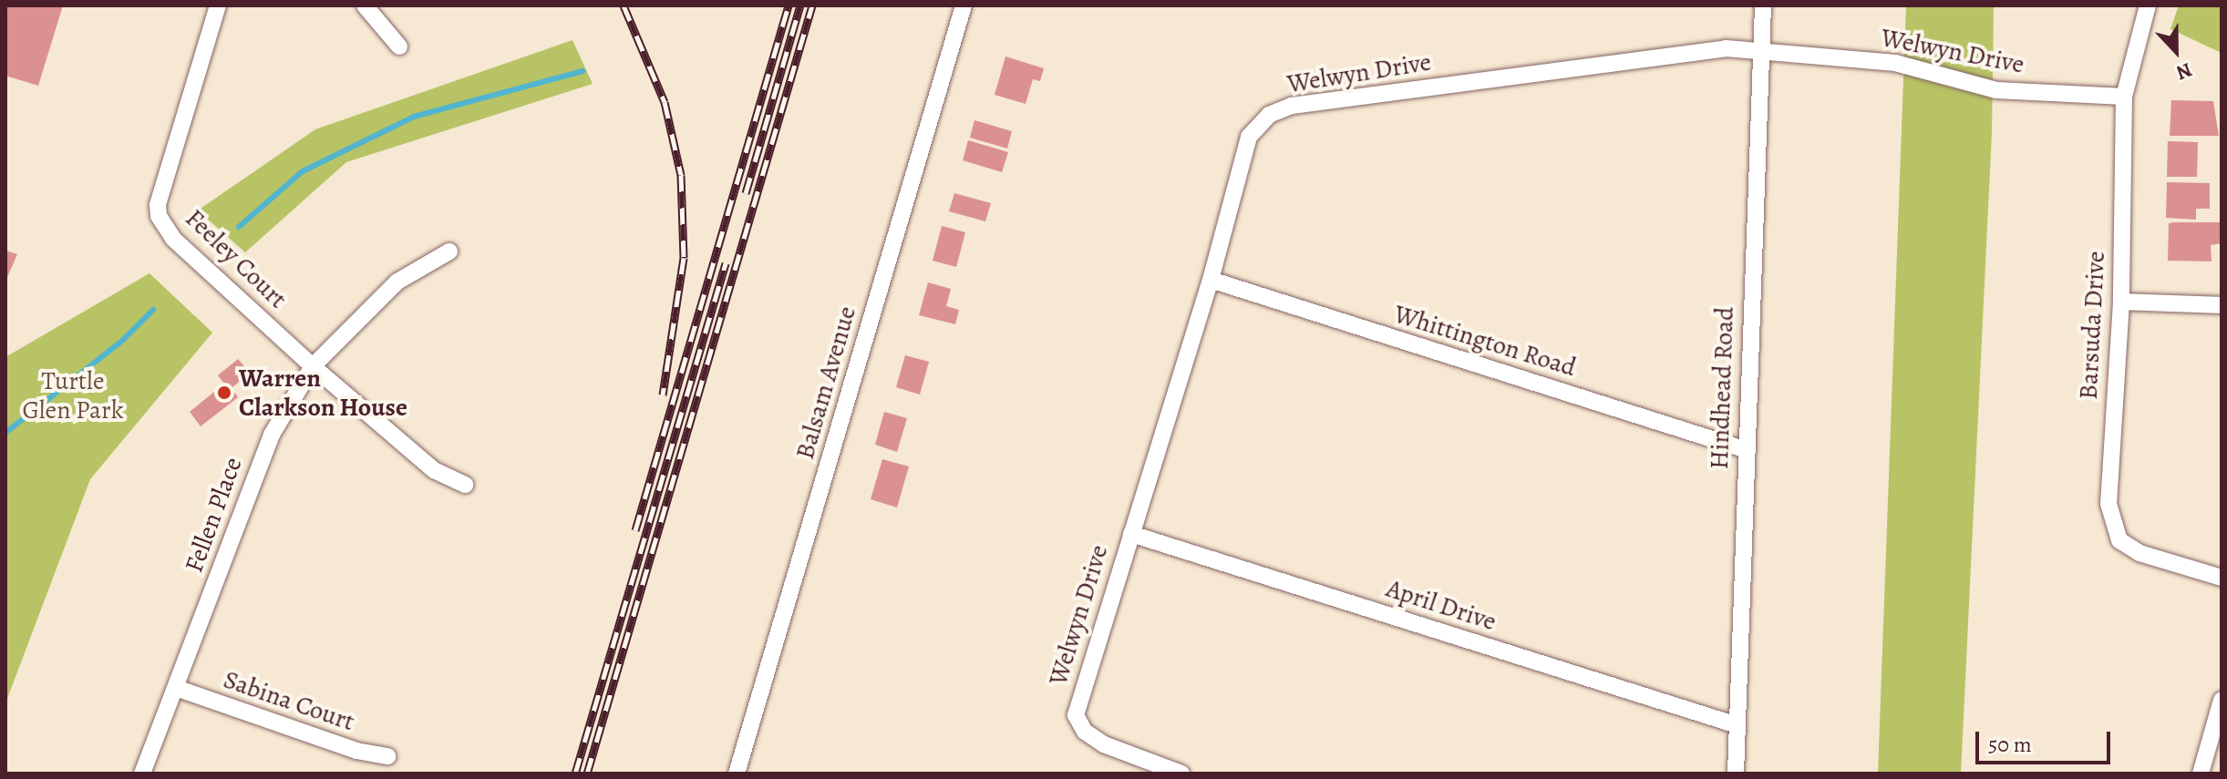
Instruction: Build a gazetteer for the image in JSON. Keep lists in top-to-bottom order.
{
  "streets": {
    "street": [
      "Welwyn Drive",
      "Feeley Court",
      "Barsuda Drive",
      "Whittington Road",
      "Balsam Avenue",
      "Hindhead Road",
      "Fellen Place",
      "April Drive",
      "Sabina Court"
    ]
  },
  "crossings": [
    ["Welwyn Drive", "Barsuda Drive"],
    ["Welwyn Drive", "Whittington Road"],
    ["Welwyn Drive", "Hindhead Road"],
    ["Welwyn Drive", "April Drive"],
    ["Feeley Court", "Fellen Place"],
    ["Whittington Road", "Hindhead Road"],
    ["Hindhead Road", "April Drive"],
    ["Fellen Place", "Sabina Court"]
  ],
  "parks": ["Turtle Glen Park"],
  "places": ["Warren Clarkson House"],
  "scale_bar": "50 m",
  "north": "bottom"
}
